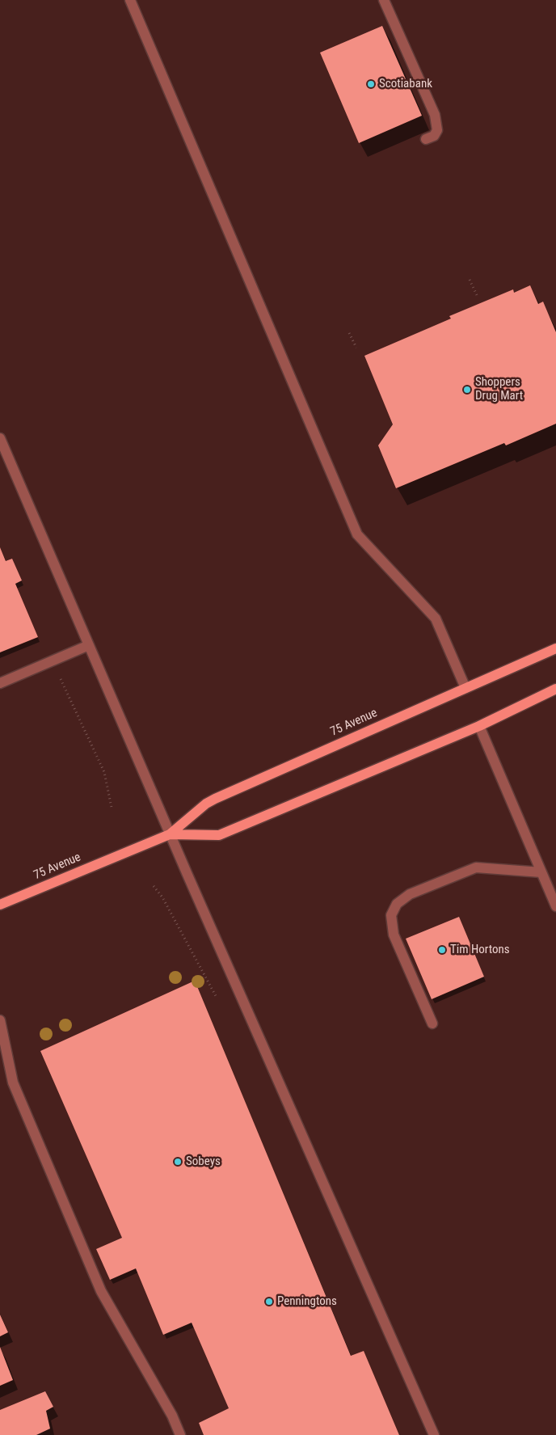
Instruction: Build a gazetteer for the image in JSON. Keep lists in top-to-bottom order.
{
  "streets": {
    "main road": ["75 Avenue"]
  },
  "places": [
    "Scotiabank",
    "Shoppers Drug Mart",
    "Tim Hortons",
    "Sobeys",
    "Penningtons"
  ]
}
